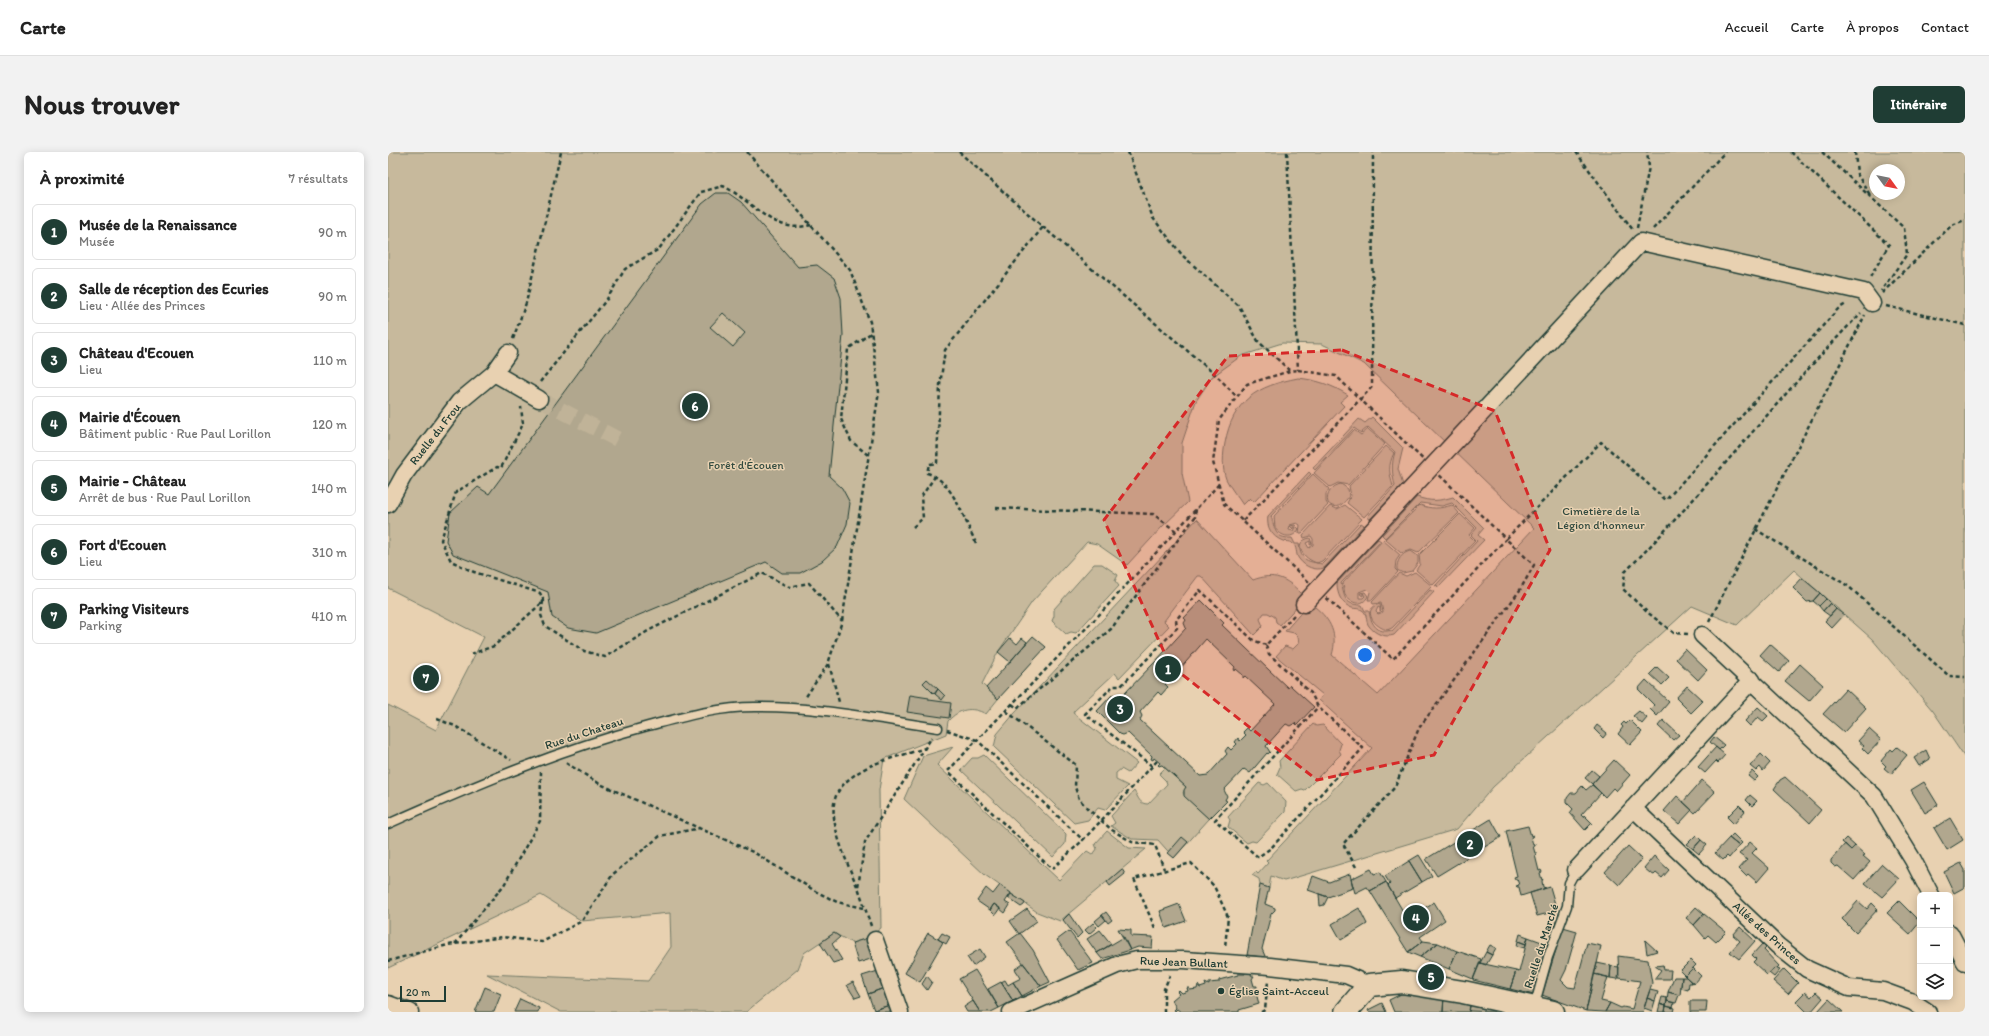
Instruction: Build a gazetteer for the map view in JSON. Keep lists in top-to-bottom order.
{
  "streets": {
    "street": ["Ruelle du Frou", "Allée des Princes", "Rue Jean Bullant"],
    "lane": ["Rue du Chateau", "Ruelle du Marché"]
  },
  "parks": ["Forêt d'Écouen", "Cimetière de la Légion d'honneur"],
  "places": ["Église Saint-Acceul"],
  "scale_bar": "20 m",
  "north": "bottom right",
  "page": {
    "header": "Carte",
    "nav": [
      "Accueil",
      "Carte",
      "À propos",
      "Contact"
    ],
    "buttons": "Itinéraire",
    "title": "Nous trouver",
    "heading": ["À proximité", "7 résultats"],
    "list": [
      {
        "mark": "1",
        "name": "Musée de la Renaissance",
        "note": "Musée",
        "value": "90 m"
      },
      {
        "mark": "2",
        "name": "Salle de réception des Ecuries",
        "note": "Lieu · Allée des Princes",
        "value": "90 m"
      },
      {
        "mark": "3",
        "name": "Château d'Ecouen",
        "note": "Lieu",
        "value": "110 m"
      },
      {
        "mark": "4",
        "name": "Mairie d'Écouen",
        "note": "Bâtiment public · Rue Paul Lorillon",
        "value": "120 m"
      },
      {
        "mark": "5",
        "name": "Mairie - Château",
        "note": "Arrêt de bus · Rue Paul Lorillon",
        "value": "140 m"
      },
      {
        "mark": "6",
        "name": "Fort d'Ecouen",
        "note": "Lieu",
        "value": "310 m"
      },
      {
        "mark": "7",
        "name": "Parking Visiteurs",
        "note": "Parking",
        "value": "410 m"
      }
    ],
    "pins": [
      "6",
      "1",
      "7",
      "3",
      "2",
      "4",
      "5"
    ],
    "map_buttons": ["+", "−"],
    "scale": "20 m"
  }
}
